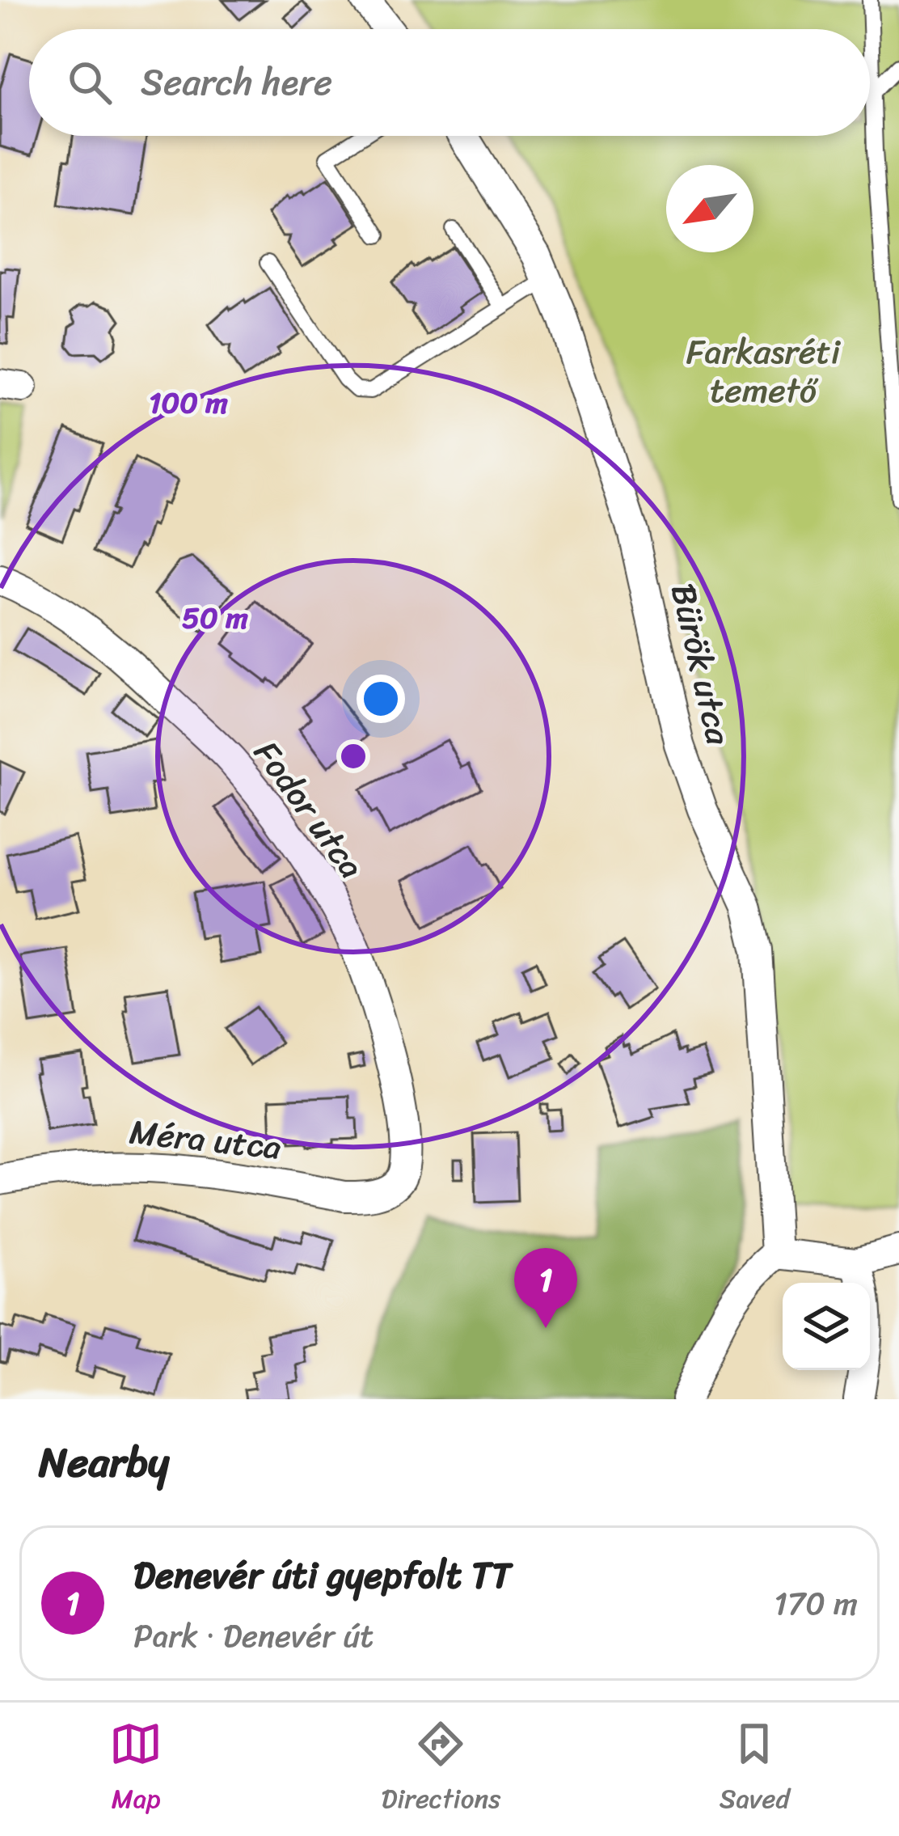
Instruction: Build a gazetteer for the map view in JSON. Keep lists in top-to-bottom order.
{
  "streets": {
    "street": ["Bürök utca", "Fodor utca", "Méra utca"]
  },
  "crossings": [
    ["Fodor utca", "Méra utca"]
  ],
  "parks": ["Farkasréti temető"],
  "north": "bottom left",
  "page": {
    "search": "Search here",
    "pins": "1",
    "heading": "Nearby",
    "list": [
      {
        "mark": "1",
        "name": "Denevér úti gyepfolt TT",
        "note": "Park · Denevér út",
        "value": "170 m"
      }
    ],
    "nav": ["Map", "Directions", "Saved"]
  },
  "rings": ["100 m", "50 m"]
}
